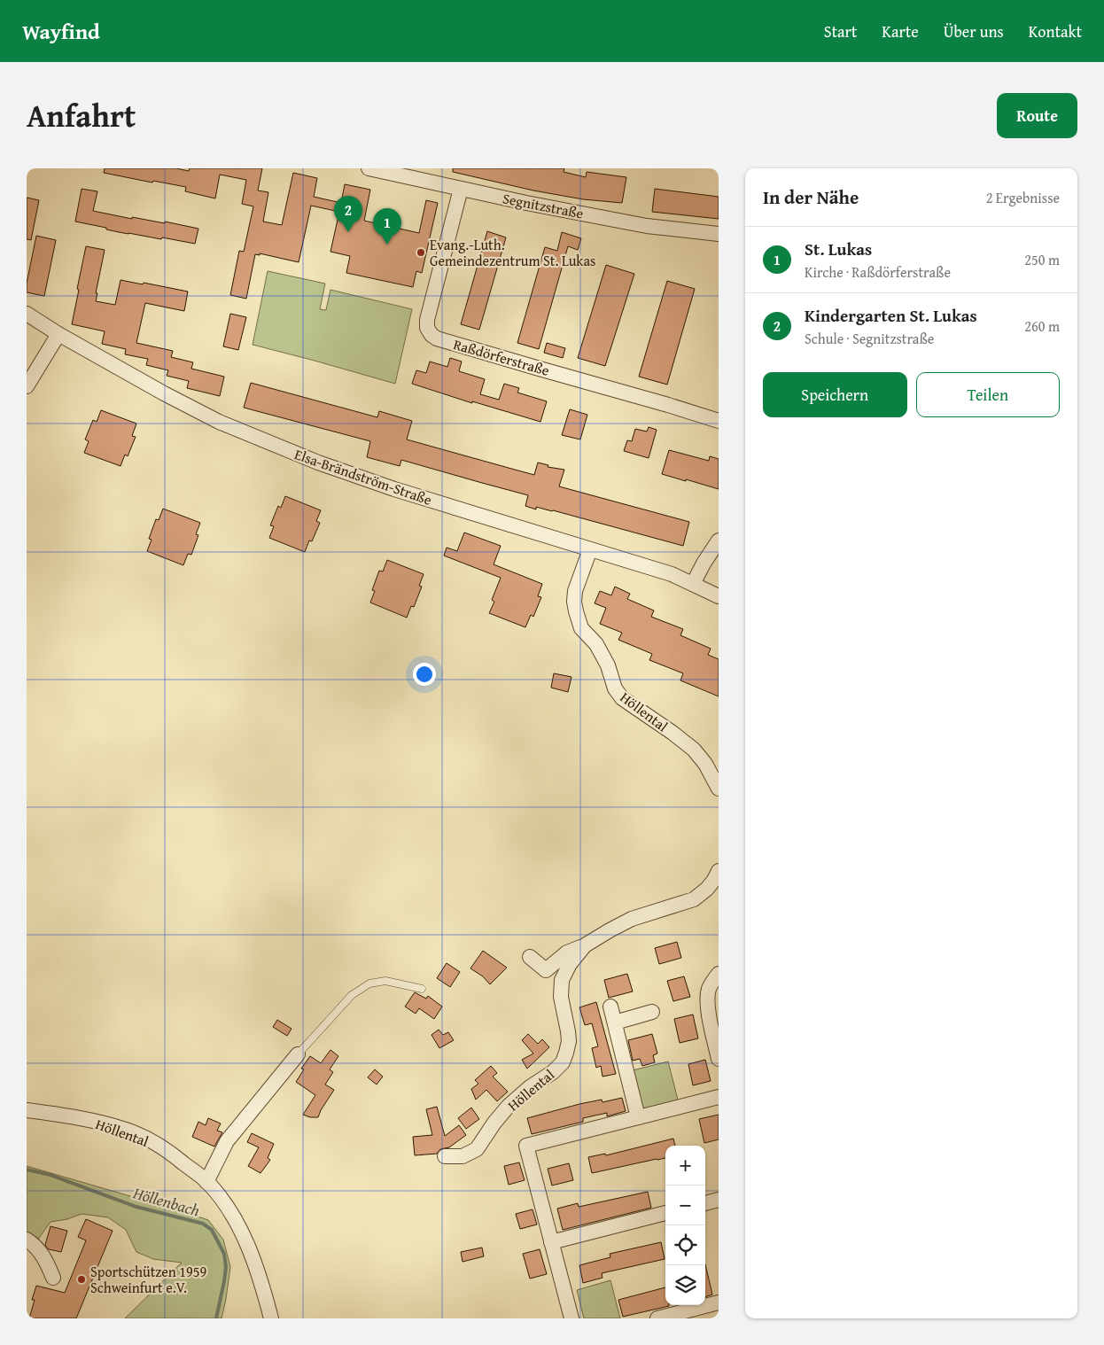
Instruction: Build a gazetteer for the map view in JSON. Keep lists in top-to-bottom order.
{
  "streets": {
    "street": [
      "Segnitzstraße",
      "Raßdörferstraße",
      "Elsa-Brändström-Straße",
      "Höllental"
    ]
  },
  "crossings": [
    ["Segnitzstraße", "Raßdörferstraße"],
    ["Elsa-Brändström-Straße", "Höllental"]
  ],
  "water": ["Höllenbach"],
  "places": ["Evang.-Luth. Gemeindezentrum St. Lukas", "Sportschützen 1959 Schweinfurt e.V."],
  "page": {
    "header": "Wayfind",
    "nav": [
      "Start",
      "Karte",
      "Über uns",
      "Kontakt"
    ],
    "title": "Anfahrt",
    "buttons": [
      "Route",
      ["Speichern", "Teilen"]
    ],
    "heading": ["In der Nähe", "2 Ergebnisse"],
    "pins": ["2", "1"],
    "list": [
      {
        "mark": "1",
        "name": "St. Lukas",
        "note": "Kirche · Raßdörferstraße",
        "value": "250 m"
      },
      {
        "mark": "2",
        "name": "Kindergarten St. Lukas",
        "note": "Schule · Segnitzstraße",
        "value": "260 m"
      }
    ],
    "map_buttons": ["+", "−"]
  }
}
